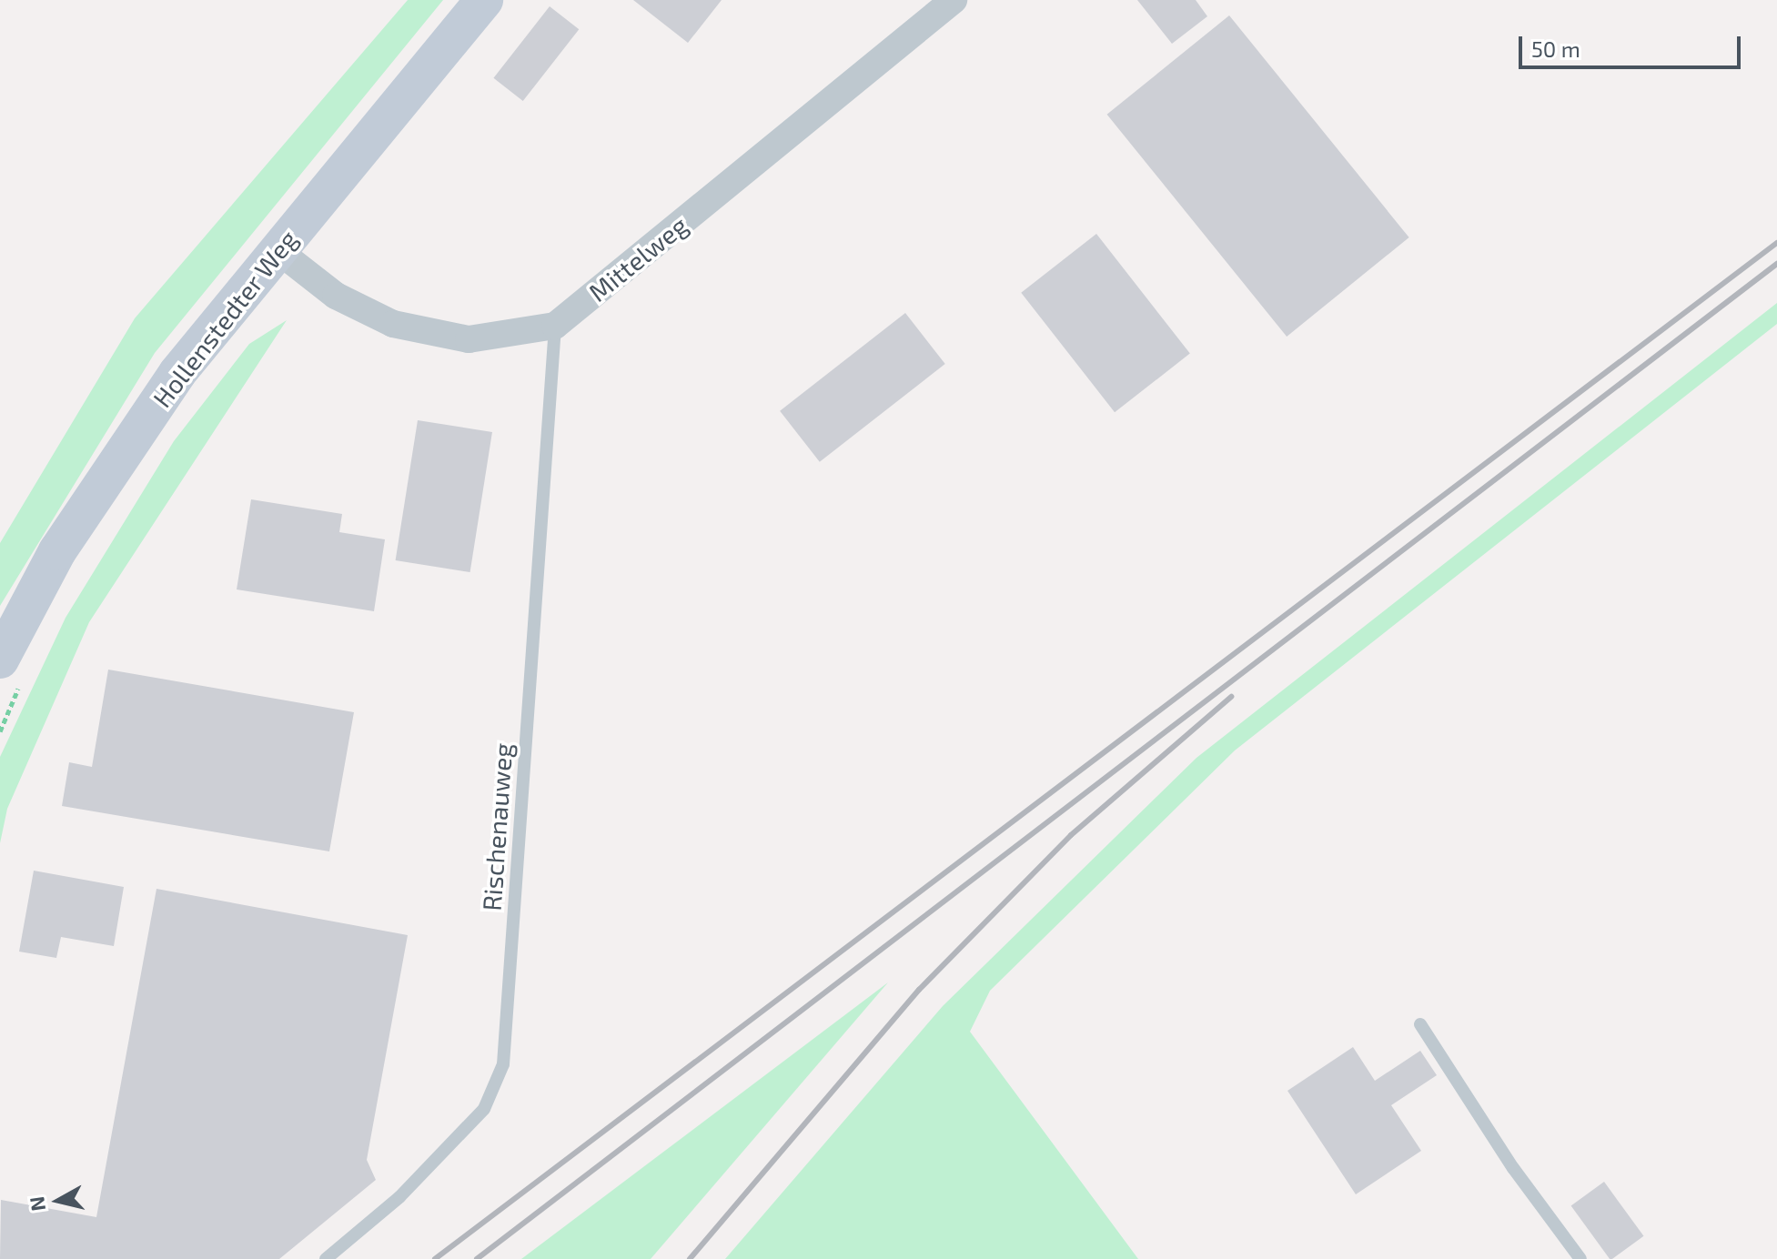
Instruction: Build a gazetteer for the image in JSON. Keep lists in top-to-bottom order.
{
  "streets": {
    "main road": ["Hollenstedter Weg"],
    "street": ["Mittelweg"],
    "lane": ["Rischenauweg"]
  },
  "crossings": [
    ["Mittelweg", "Rischenauweg"]
  ],
  "scale_bar": "50 m",
  "north": "left"
}
